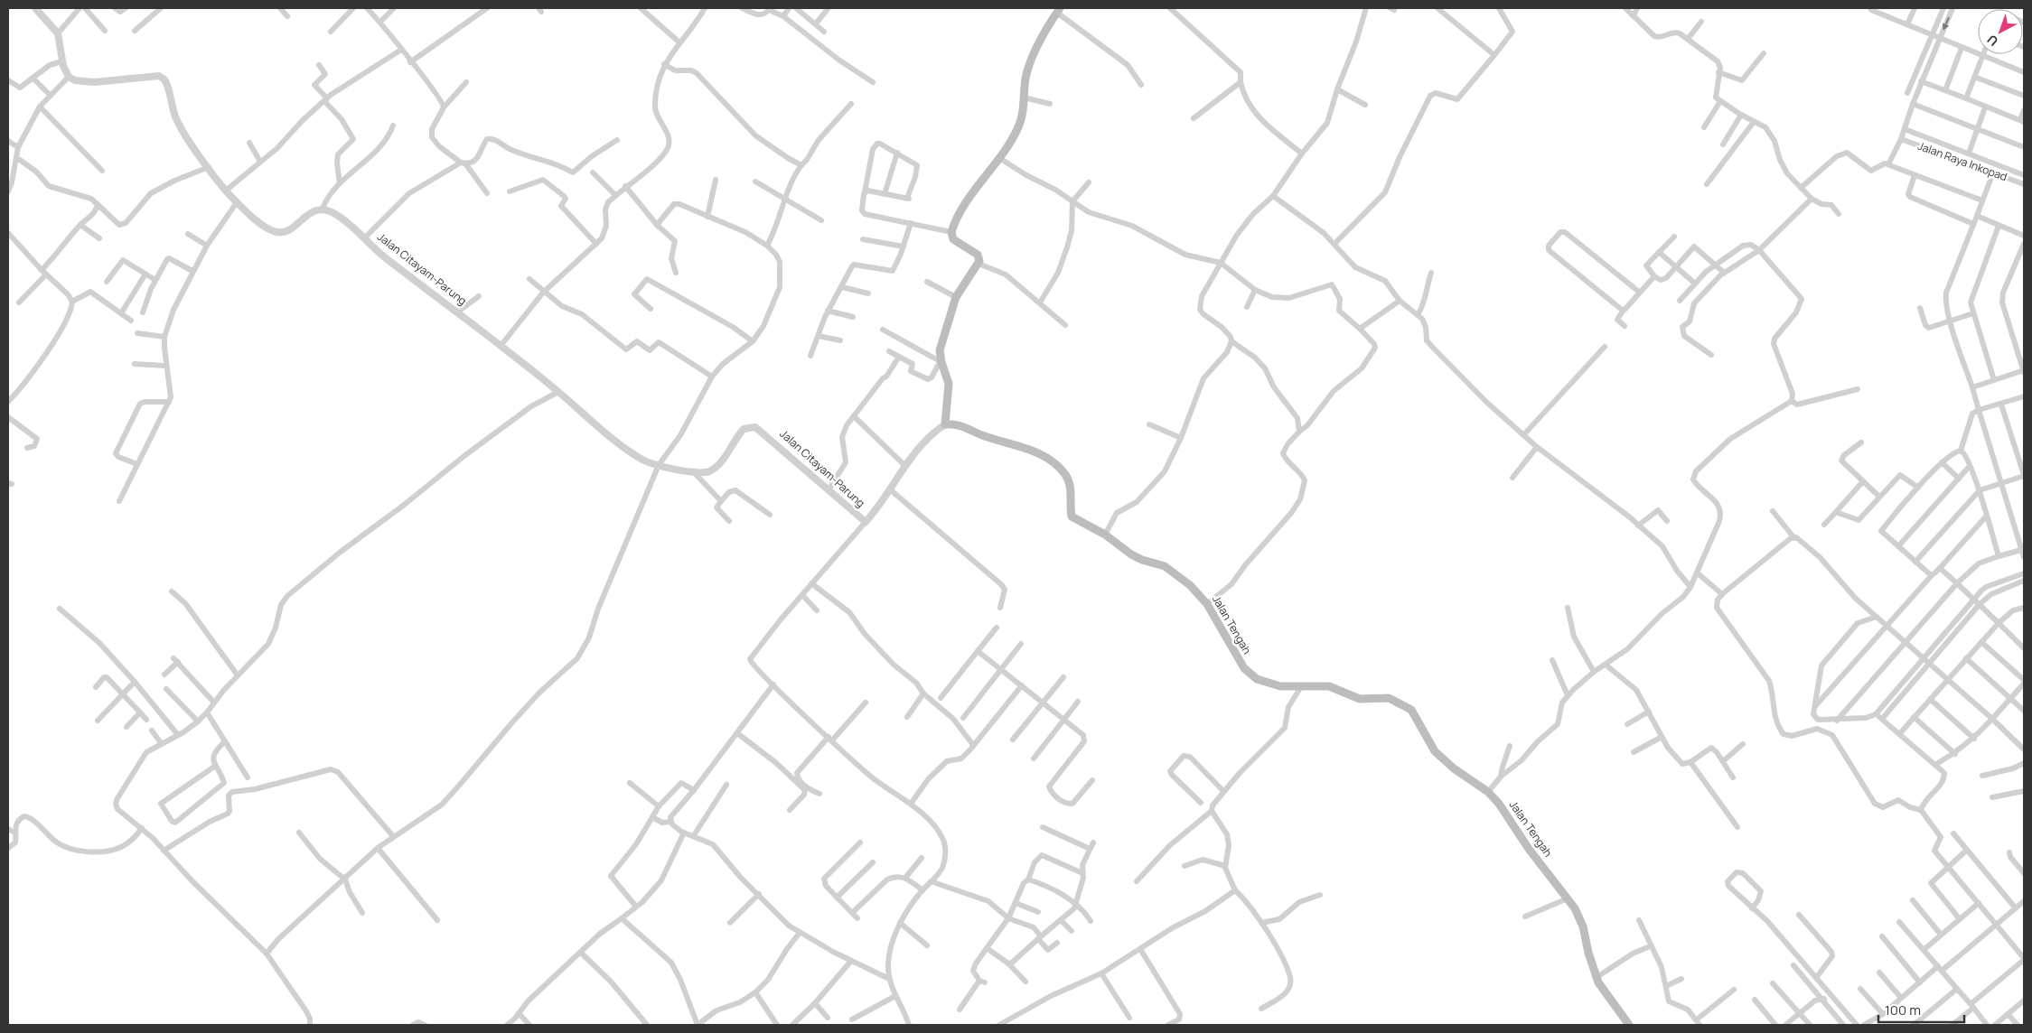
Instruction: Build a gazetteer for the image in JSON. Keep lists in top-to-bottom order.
{
  "streets": {
    "main road": ["Jalan Tengah"],
    "street": ["Jalan Raya Inkopad", "Jalan Citayam-Parung"]
  },
  "crossings": [
    ["Jalan Citayam-Parung", "Jalan Tengah"]
  ],
  "scale_bar": "100 m",
  "north": "bottom left"
}
